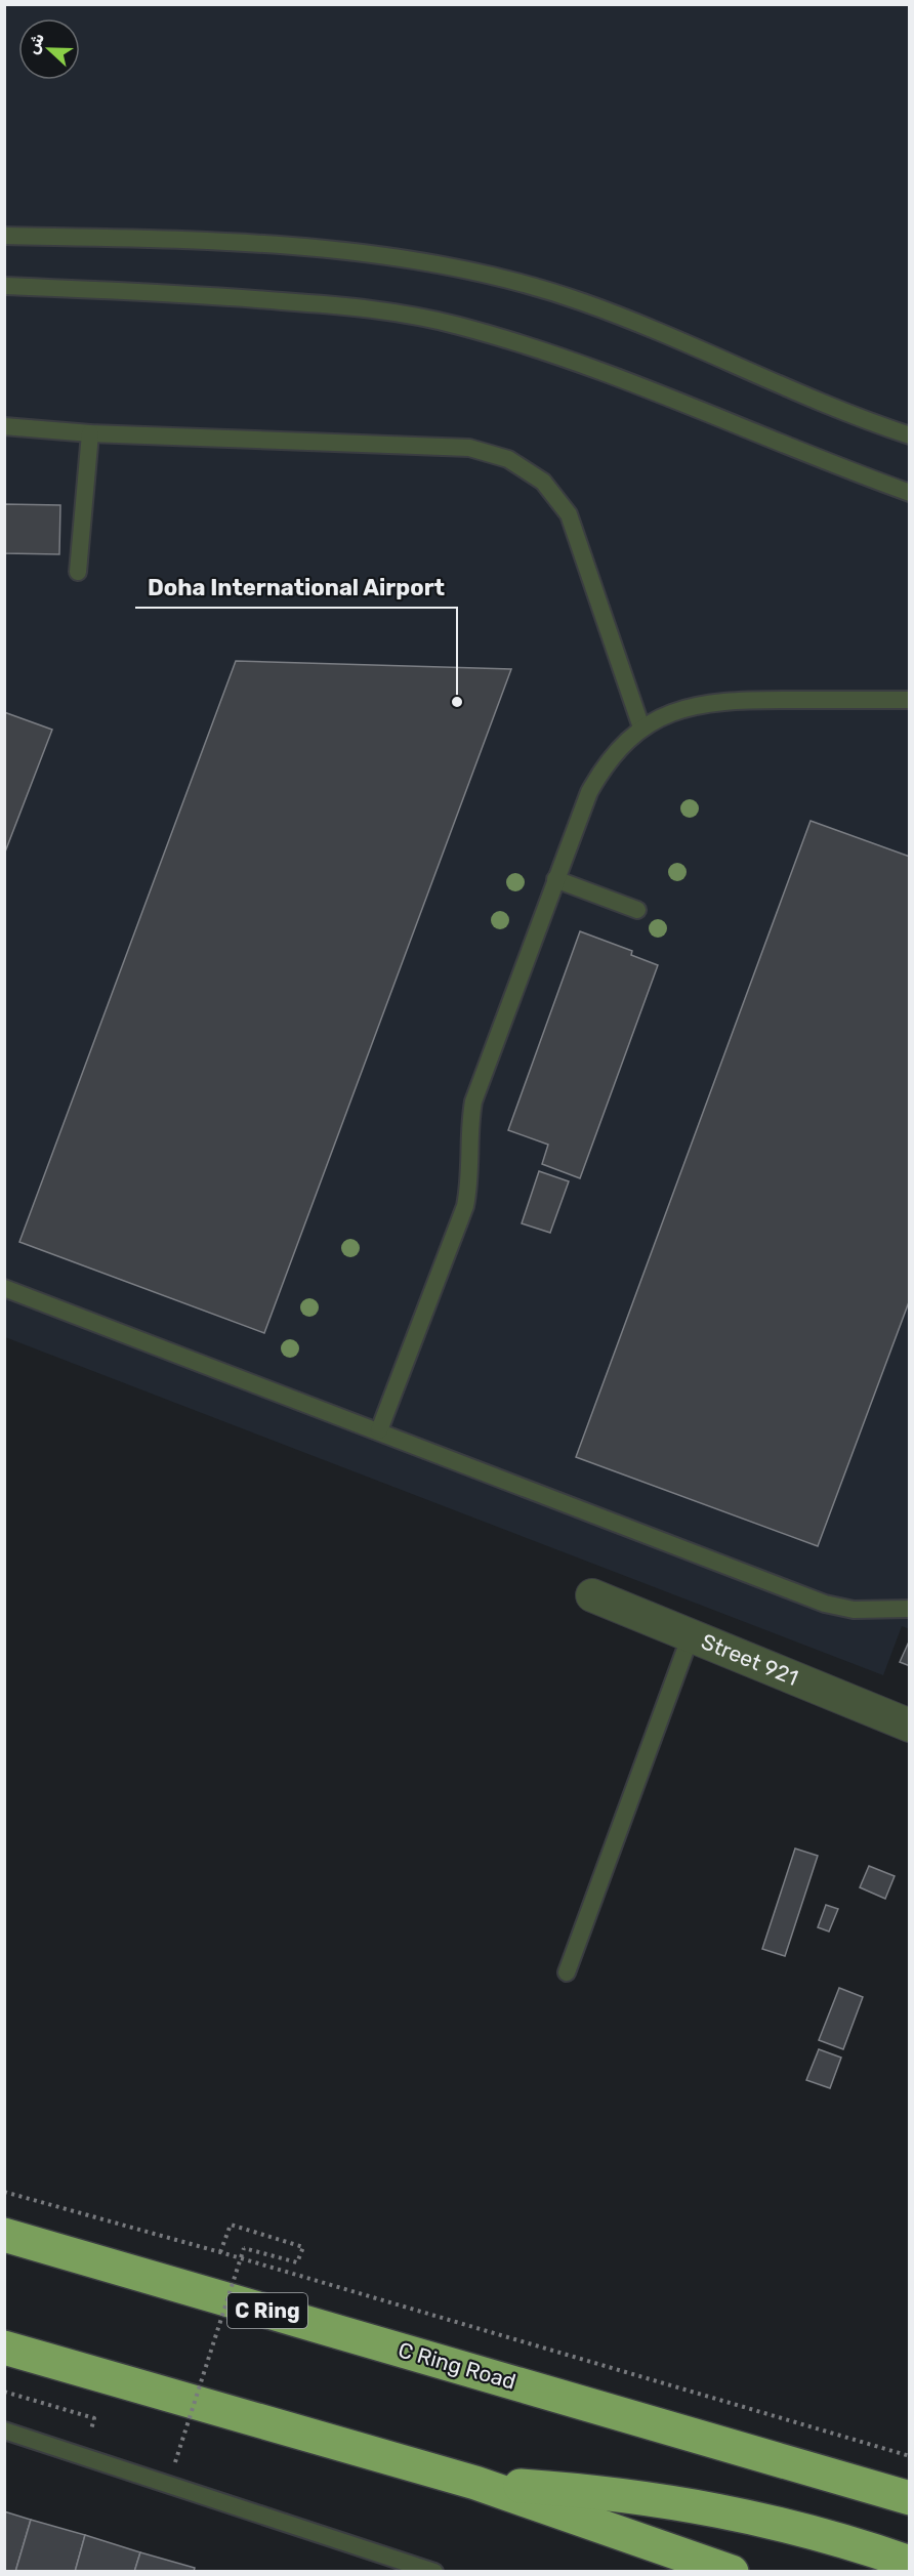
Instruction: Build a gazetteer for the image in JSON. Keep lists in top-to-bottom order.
{
  "streets": {
    "highway": ["C Ring", "C Ring Road"],
    "street": ["Street 921"]
  },
  "places": ["Doha International Airport"],
  "north": "left"
}
